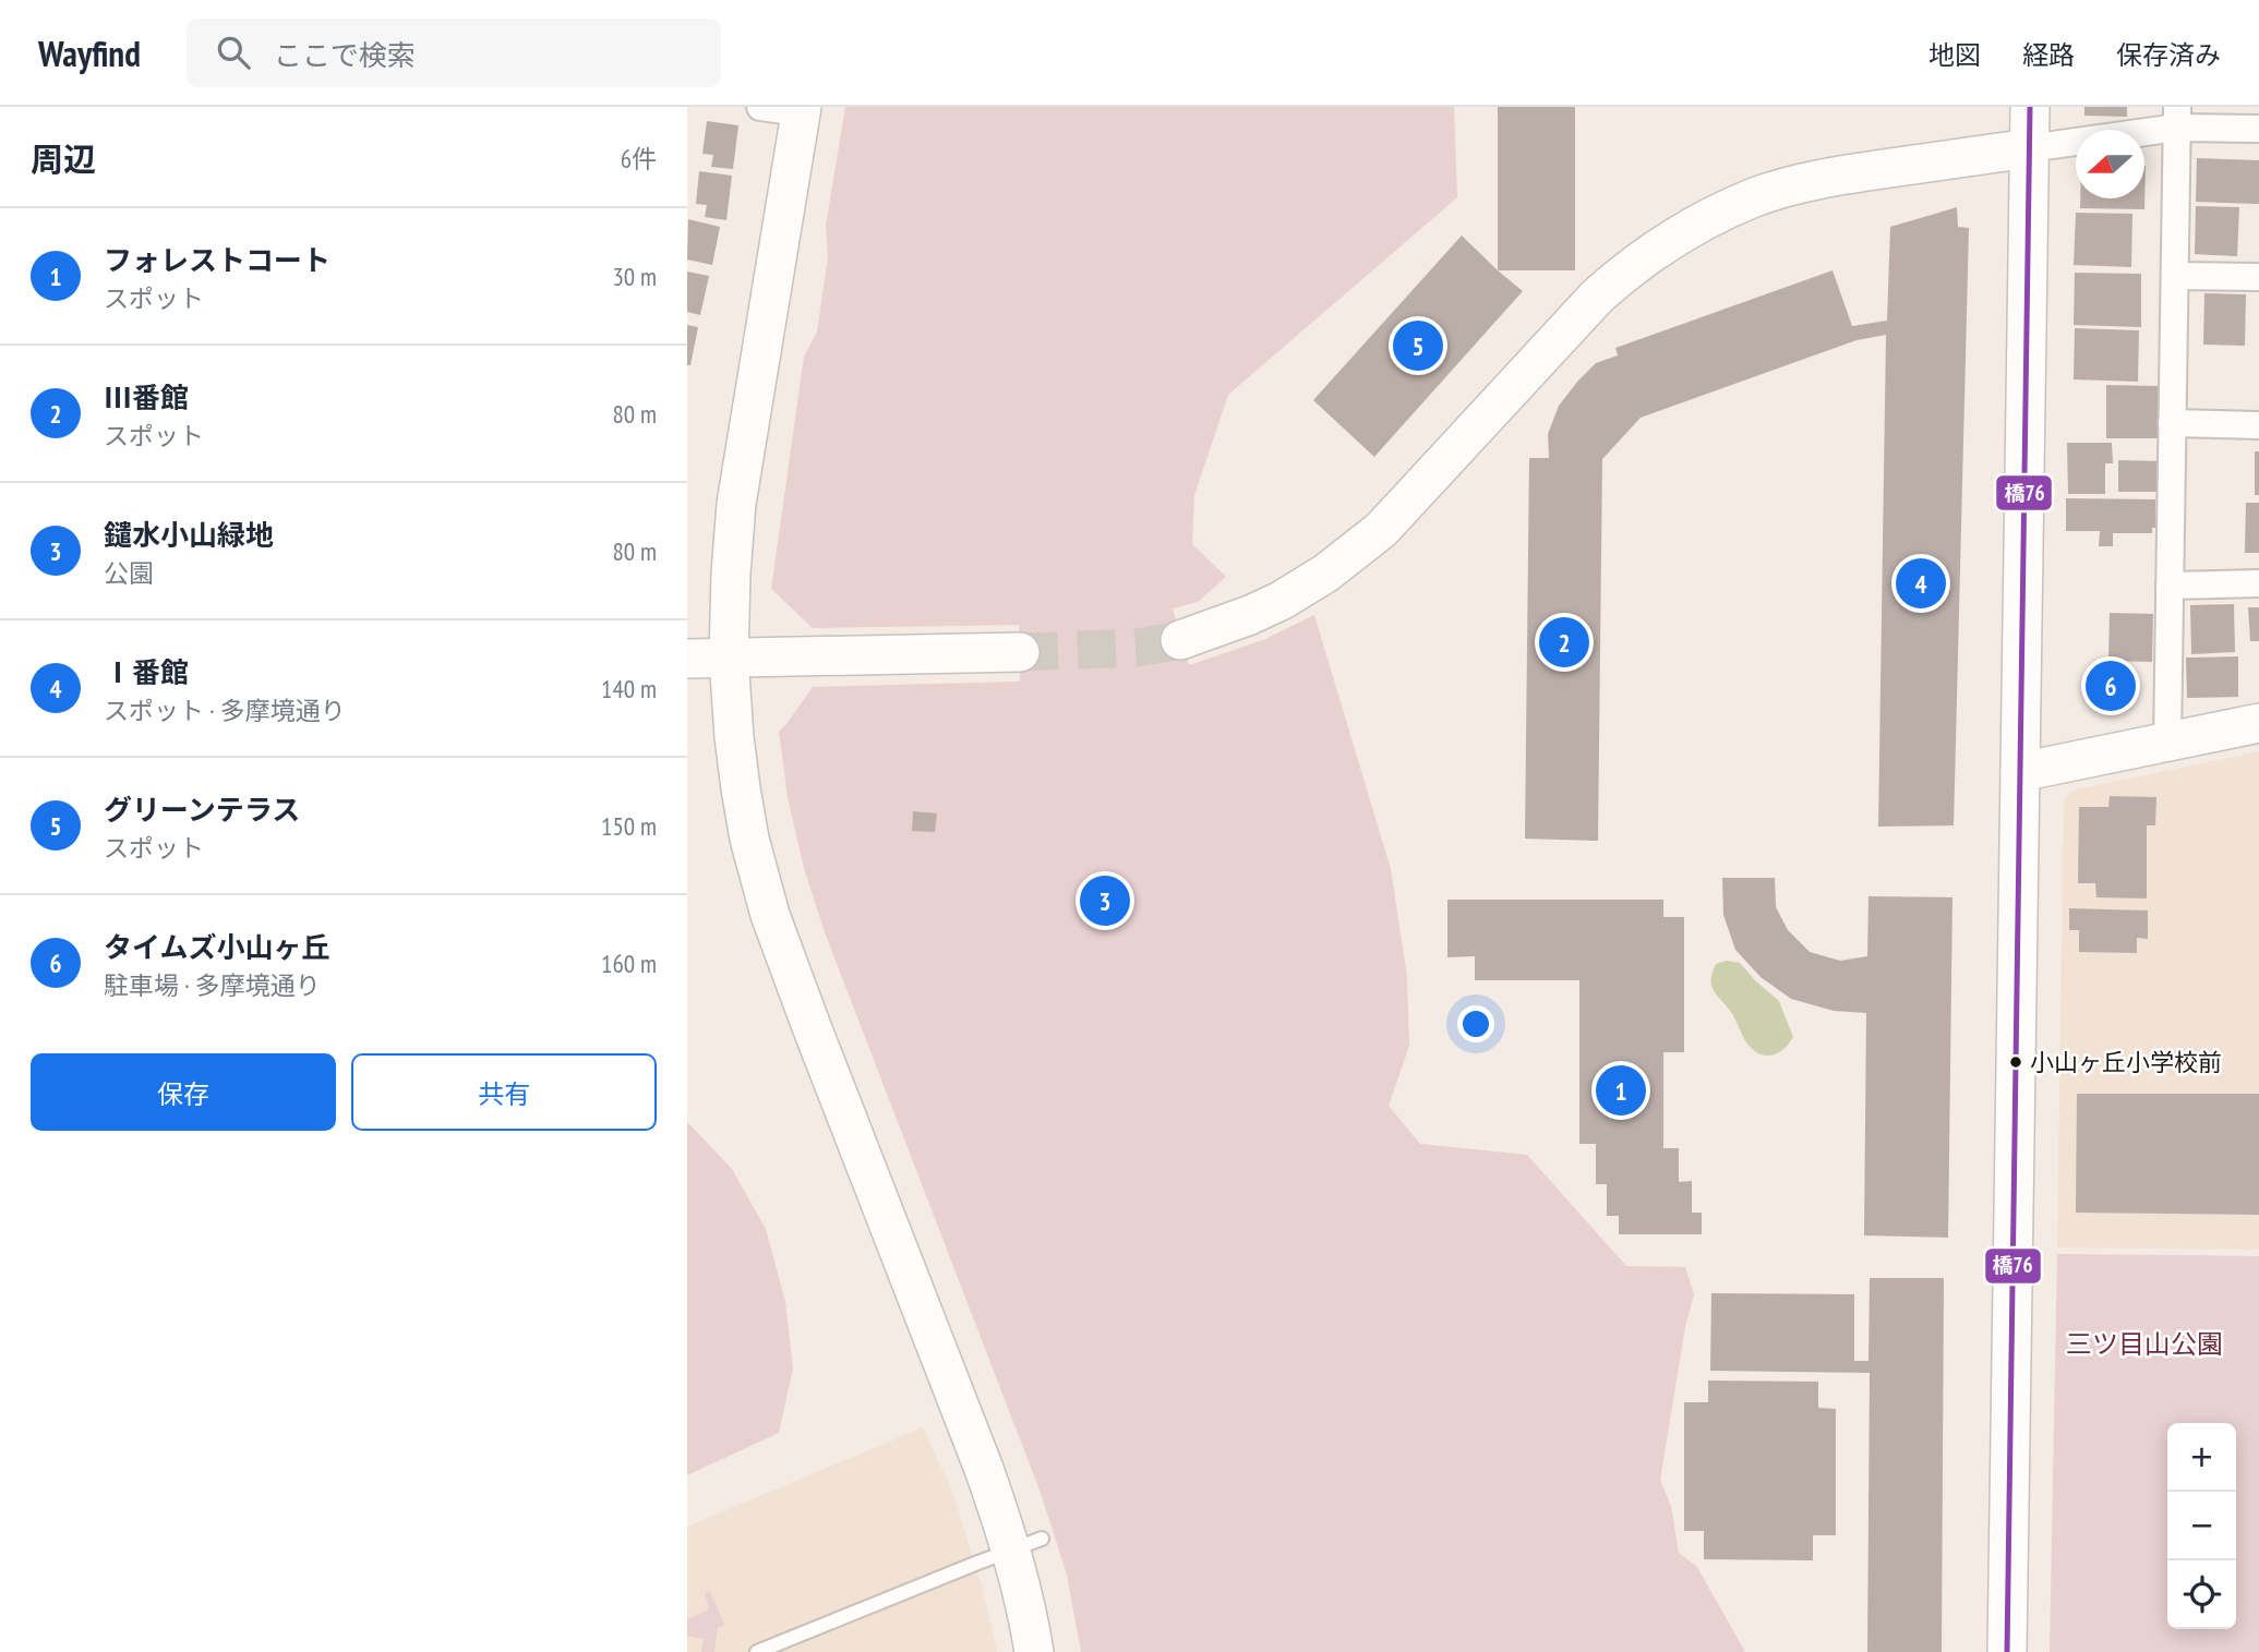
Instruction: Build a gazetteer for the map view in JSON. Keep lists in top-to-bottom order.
{
  "parks": ["三ツ目山公園"],
  "places": ["小山ヶ丘小学校前"],
  "lines": ["transit line 橋76"],
  "north": "left",
  "page": {
    "header": "Wayfind",
    "search": "ここで検索",
    "nav": ["地図", "経路", "保存済み"],
    "heading": ["周辺", "6件"],
    "list": [
      {
        "mark": "1",
        "name": "フォレストコート",
        "note": "スポット",
        "value": "30 m"
      },
      {
        "mark": "2",
        "name": "Ⅲ番館",
        "note": "スポット",
        "value": "80 m"
      },
      {
        "mark": "3",
        "name": "鑓水小山緑地",
        "note": "公園",
        "value": "80 m"
      },
      {
        "mark": "4",
        "name": "Ⅰ番館",
        "note": "スポット · 多摩境通り",
        "value": "140 m"
      },
      {
        "mark": "5",
        "name": "グリーンテラス",
        "note": "スポット",
        "value": "150 m"
      },
      {
        "mark": "6",
        "name": "タイムズ小山ヶ丘",
        "note": "駐車場 · 多摩境通り",
        "value": "160 m"
      }
    ],
    "pins": [
      "5",
      "4",
      "2",
      "6",
      "3",
      "1"
    ],
    "buttons": ["保存", "共有"],
    "map_buttons": ["+", "−"]
  }
}
